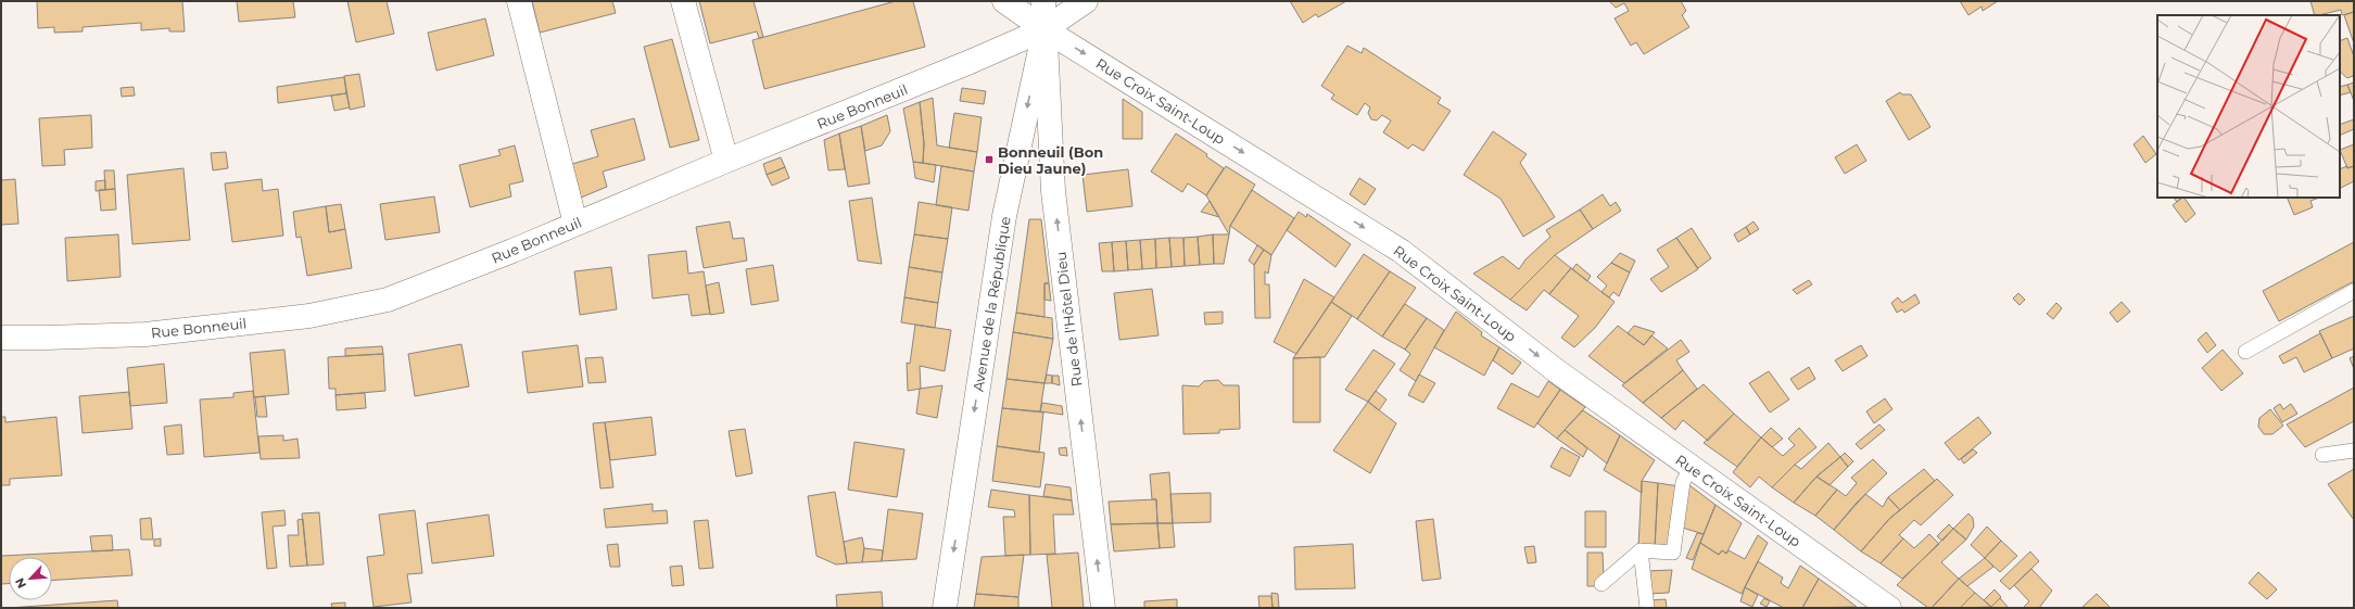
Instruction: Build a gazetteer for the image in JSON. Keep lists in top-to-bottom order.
{
  "streets": {
    "street": [
      "Rue Croix Saint-Loup",
      "Rue Bonneuil",
      "Avenue de la République",
      "Rue de l'Hôtel Dieu"
    ]
  },
  "crossings": [
    ["Rue Croix Saint-Loup", "Rue Bonneuil"],
    ["Rue Croix Saint-Loup", "Avenue de la République"],
    ["Rue Croix Saint-Loup", "Rue de l'Hôtel Dieu"],
    ["Rue Bonneuil", "Avenue de la République"],
    ["Rue Bonneuil", "Rue de l'Hôtel Dieu"],
    ["Avenue de la République", "Rue de l'Hôtel Dieu"]
  ],
  "one_way": ["Rue Croix Saint-Loup", "Avenue de la République", "Rue de l'Hôtel Dieu"],
  "places": {
    "transit": ["Bonneuil (Bon Dieu Jaune)"]
  },
  "north": "bottom left"
}
